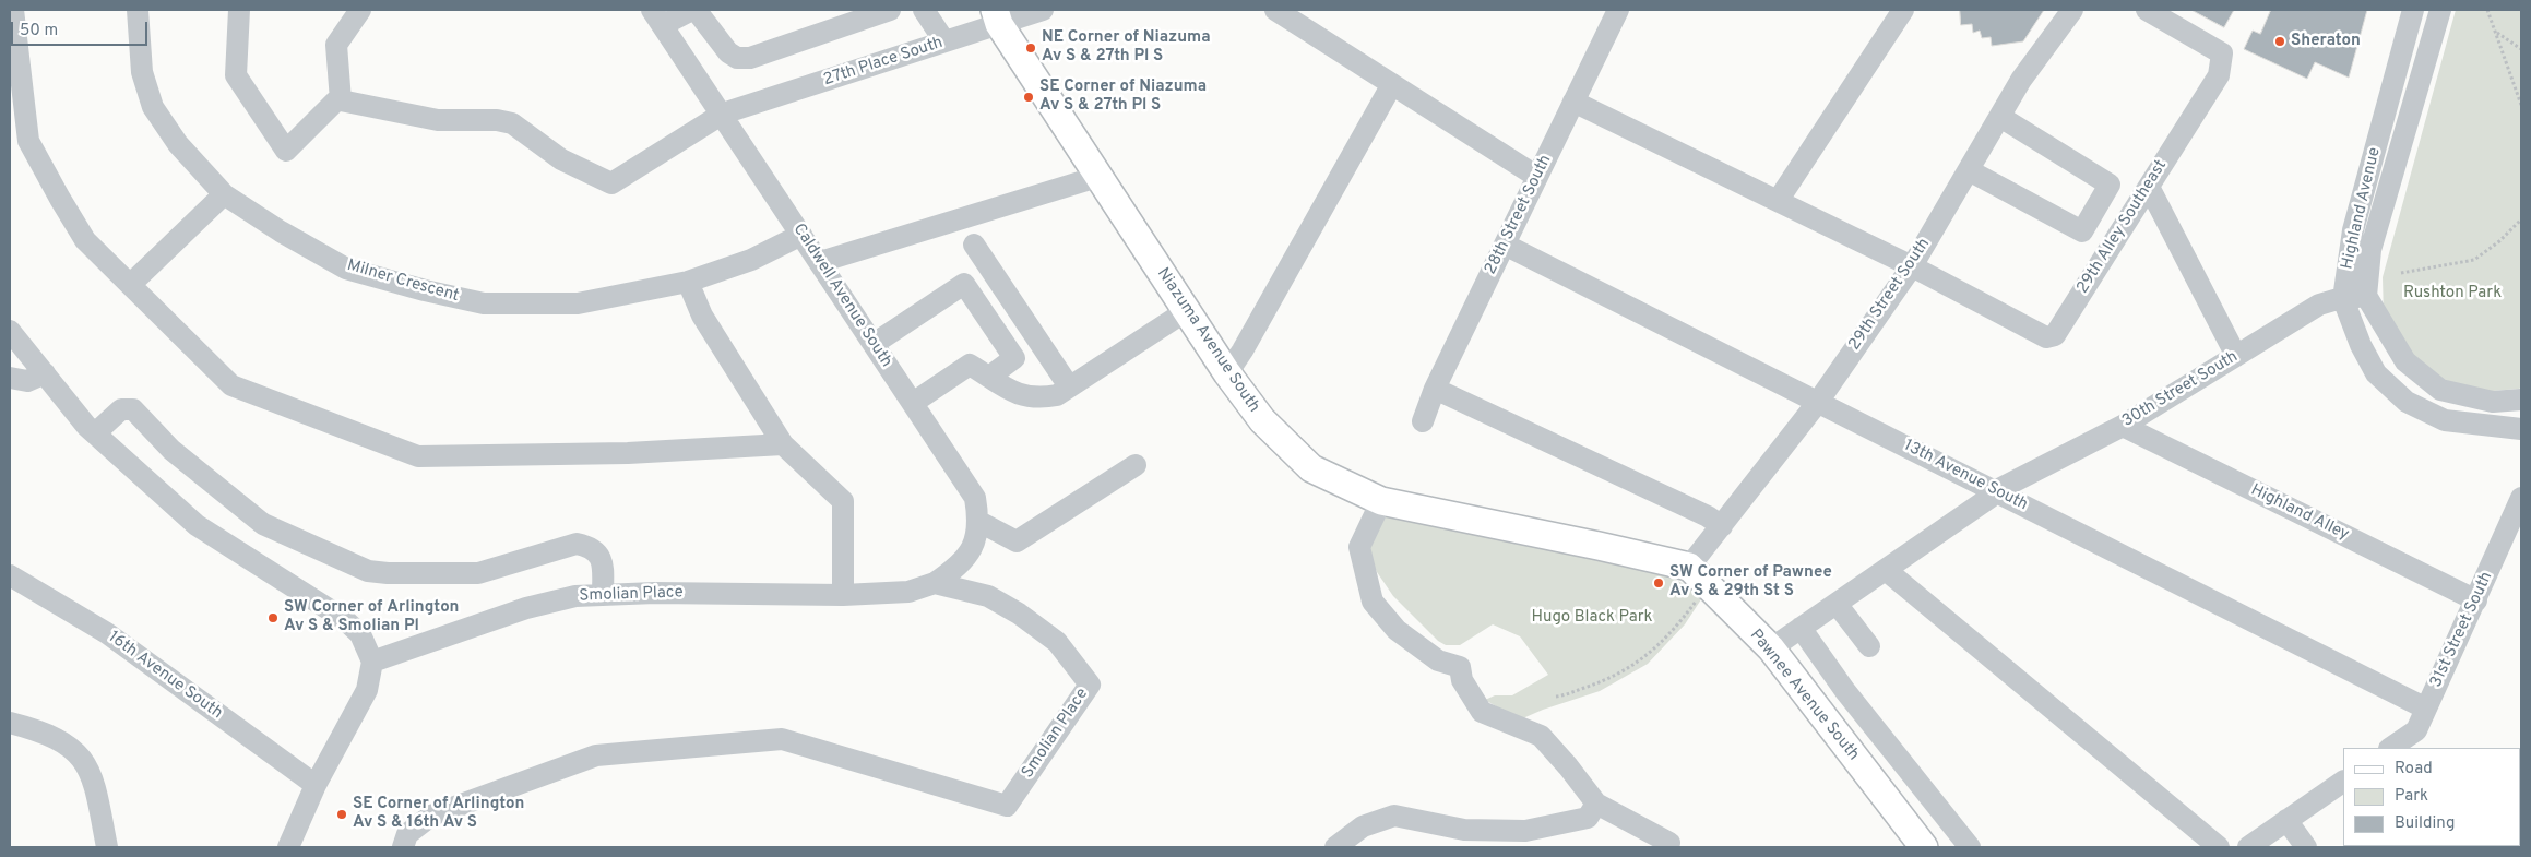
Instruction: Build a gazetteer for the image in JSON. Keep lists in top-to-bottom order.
{
  "streets": {
    "main road": ["Niazuma Avenue South", "Pawnee Avenue South"],
    "street": [
      "27th Place South",
      "Highland Avenue",
      "28th Street South",
      "29th Alley Southeast",
      "Milner Crescent",
      "29th Street South",
      "Caldwell Avenue South",
      "30th Street South",
      "13th Avenue South",
      "Highland Alley",
      "Smolian Place",
      "31st Street South",
      "16th Avenue South"
    ]
  },
  "crossings": [
    ["27th Place South", "Caldwell Avenue South"],
    ["27th Place South", "Niazuma Avenue South"],
    ["Highland Avenue", "30th Street South"],
    ["28th Street South", "29th Alley Southeast"],
    ["28th Street South", "13th Avenue South"],
    ["29th Alley Southeast", "29th Street South"],
    ["Milner Crescent", "Caldwell Avenue South"],
    ["29th Street South", "13th Avenue South"],
    ["29th Street South", "Pawnee Avenue South"],
    ["Caldwell Avenue South", "Smolian Place"],
    ["30th Street South", "13th Avenue South"],
    ["30th Street South", "Highland Alley"],
    ["30th Street South", "Pawnee Avenue South"],
    ["13th Avenue South", "31st Street South"],
    ["Highland Alley", "31st Street South"]
  ],
  "parks": ["Rushton Park", "Hugo Black Park"],
  "places": [
    "Sheraton",
    "NE Corner of Niazuma Av S & 27th Pl S",
    "SE Corner of Niazuma Av S & 27th Pl S",
    "SW Corner of Pawnee Av S & 29th St S",
    "SW Corner of Arlington Av S & Smolian Pl",
    "SE Corner of Arlington Av S & 16th Av S"
  ],
  "legend": ["Road", "Park", "Building"],
  "scale_bar": "50 m"
}
